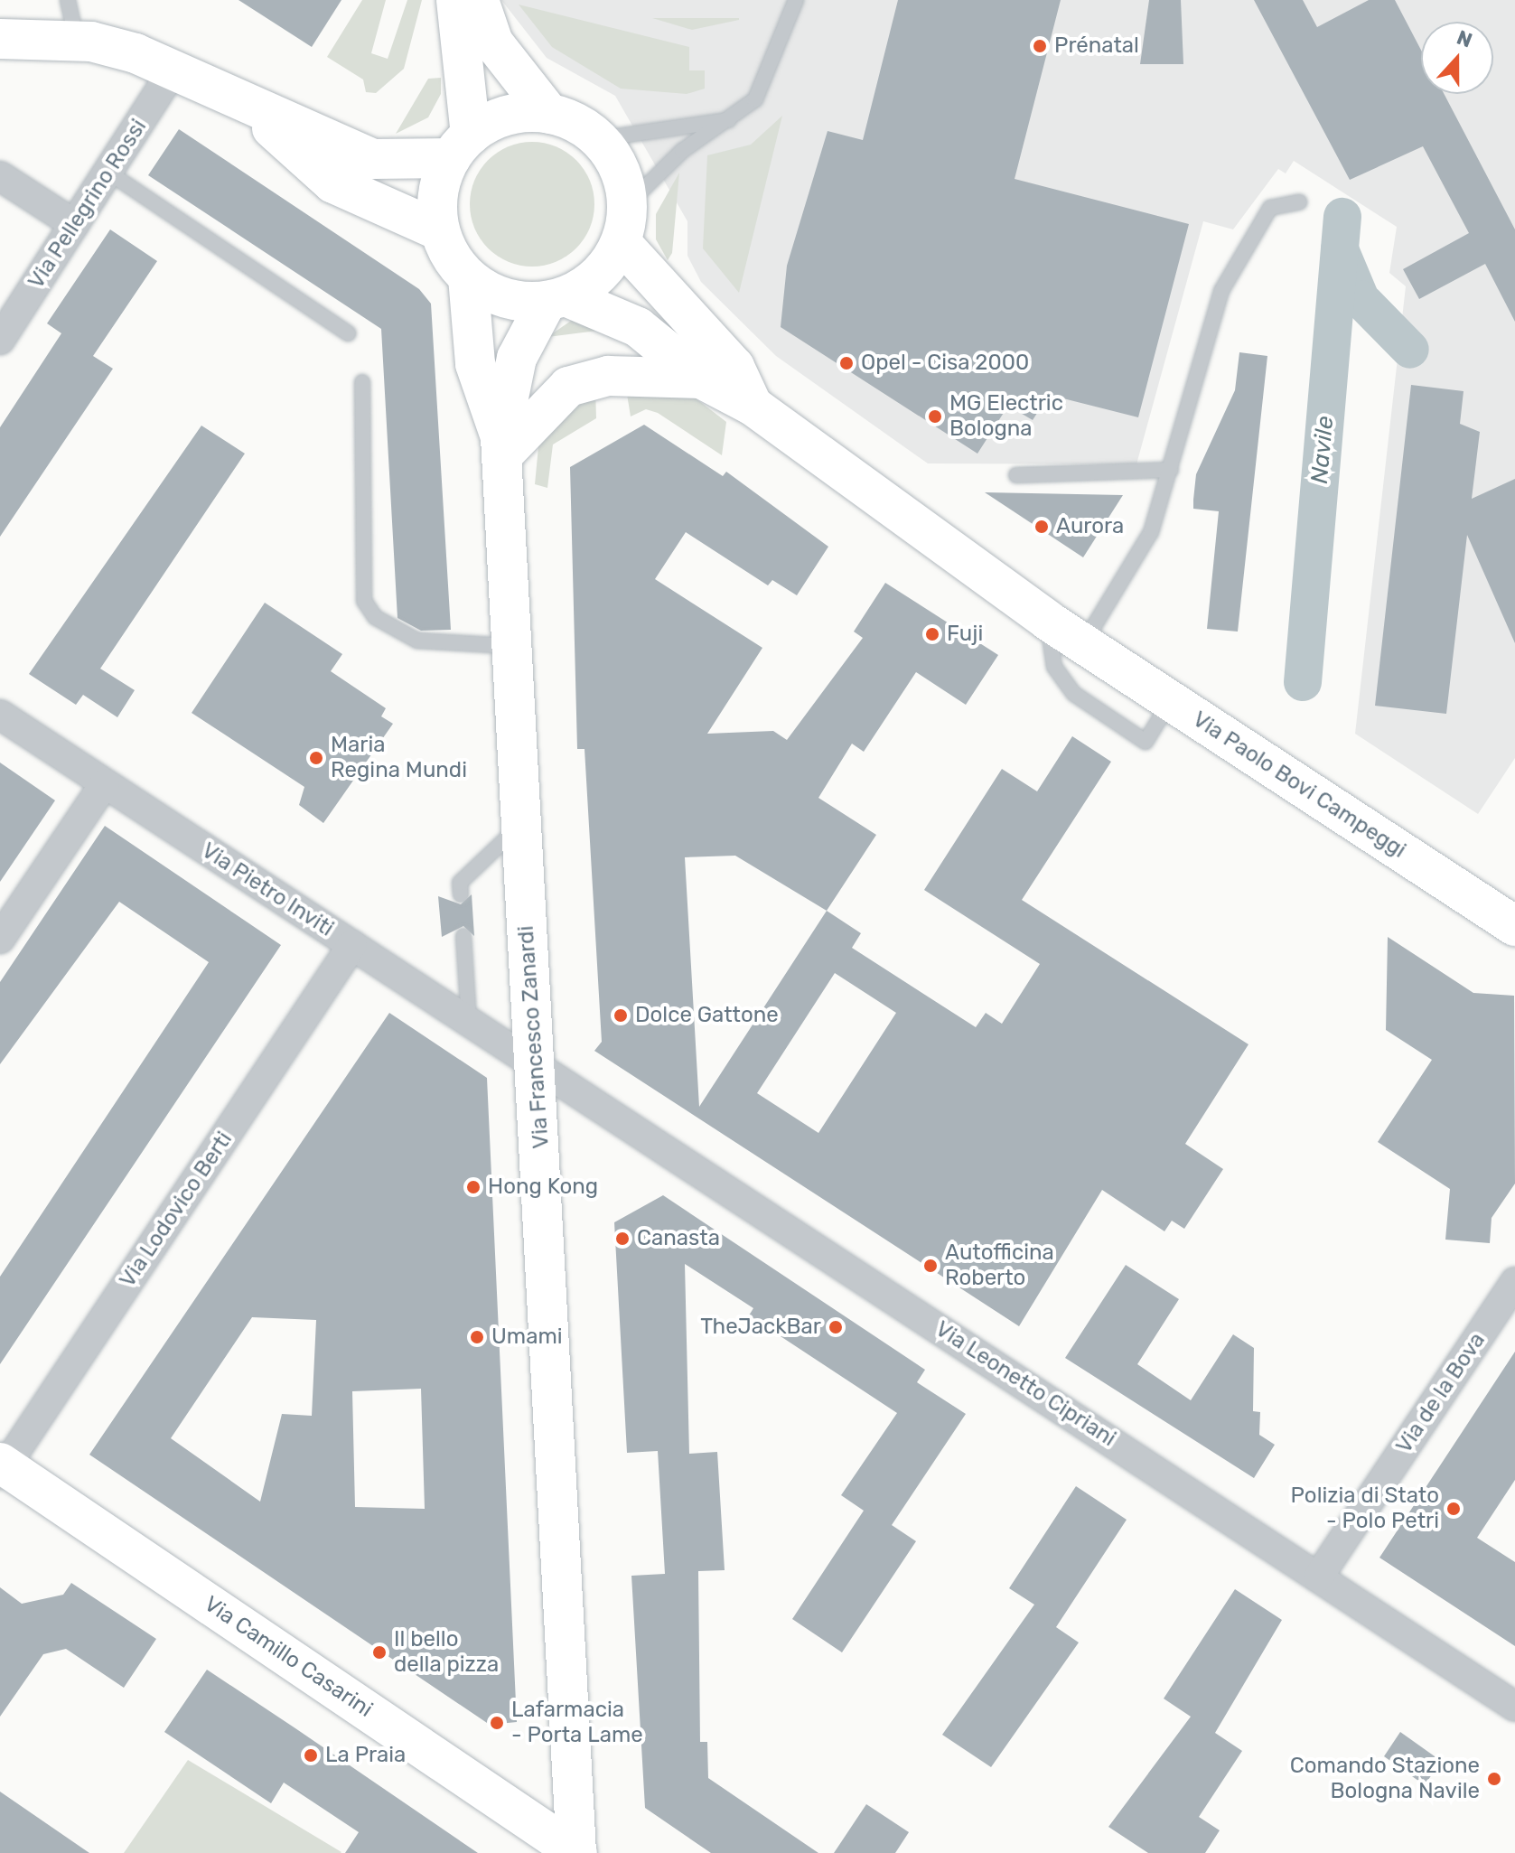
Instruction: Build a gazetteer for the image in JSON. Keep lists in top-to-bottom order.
{
  "streets": {
    "street": [
      "Via Pellegrino Rossi",
      "Via Paolo Bovi Campeggi",
      "Via Pietro Inviti",
      "Via Francesco Zanardi",
      "Via Lodovico Berti",
      "Via Leonetto Cipriani",
      "Via de la Bova",
      "Via Camillo Casarini"
    ]
  },
  "crossings": [
    ["Via Paolo Bovi Campeggi", "Via Francesco Zanardi"],
    ["Via Pietro Inviti", "Via Francesco Zanardi"],
    ["Via Pietro Inviti", "Via Lodovico Berti"],
    ["Via Pietro Inviti", "Via Leonetto Cipriani"],
    ["Via Francesco Zanardi", "Via Leonetto Cipriani"],
    ["Via Francesco Zanardi", "Via Camillo Casarini"],
    ["Via Lodovico Berti", "Via Camillo Casarini"],
    ["Via Leonetto Cipriani", "Via de la Bova"]
  ],
  "water": ["Navile"],
  "places": [
    "Prénatal",
    "Opel - Cisa 2000",
    "MG Electric Bologna",
    "Aurora",
    "Fuji",
    "Maria Regina Mundi",
    "Dolce Gattone",
    "Hong Kong",
    "Canasta",
    "Autofficina Roberto",
    "TheJackBar",
    "Umami",
    "Polizia di Stato - Polo Petri",
    "Il bello della pizza",
    "Lafarmacia - Porta Lame",
    "La Praia",
    "Comando Stazione Bologna Navile"
  ],
  "north": "top"
}
